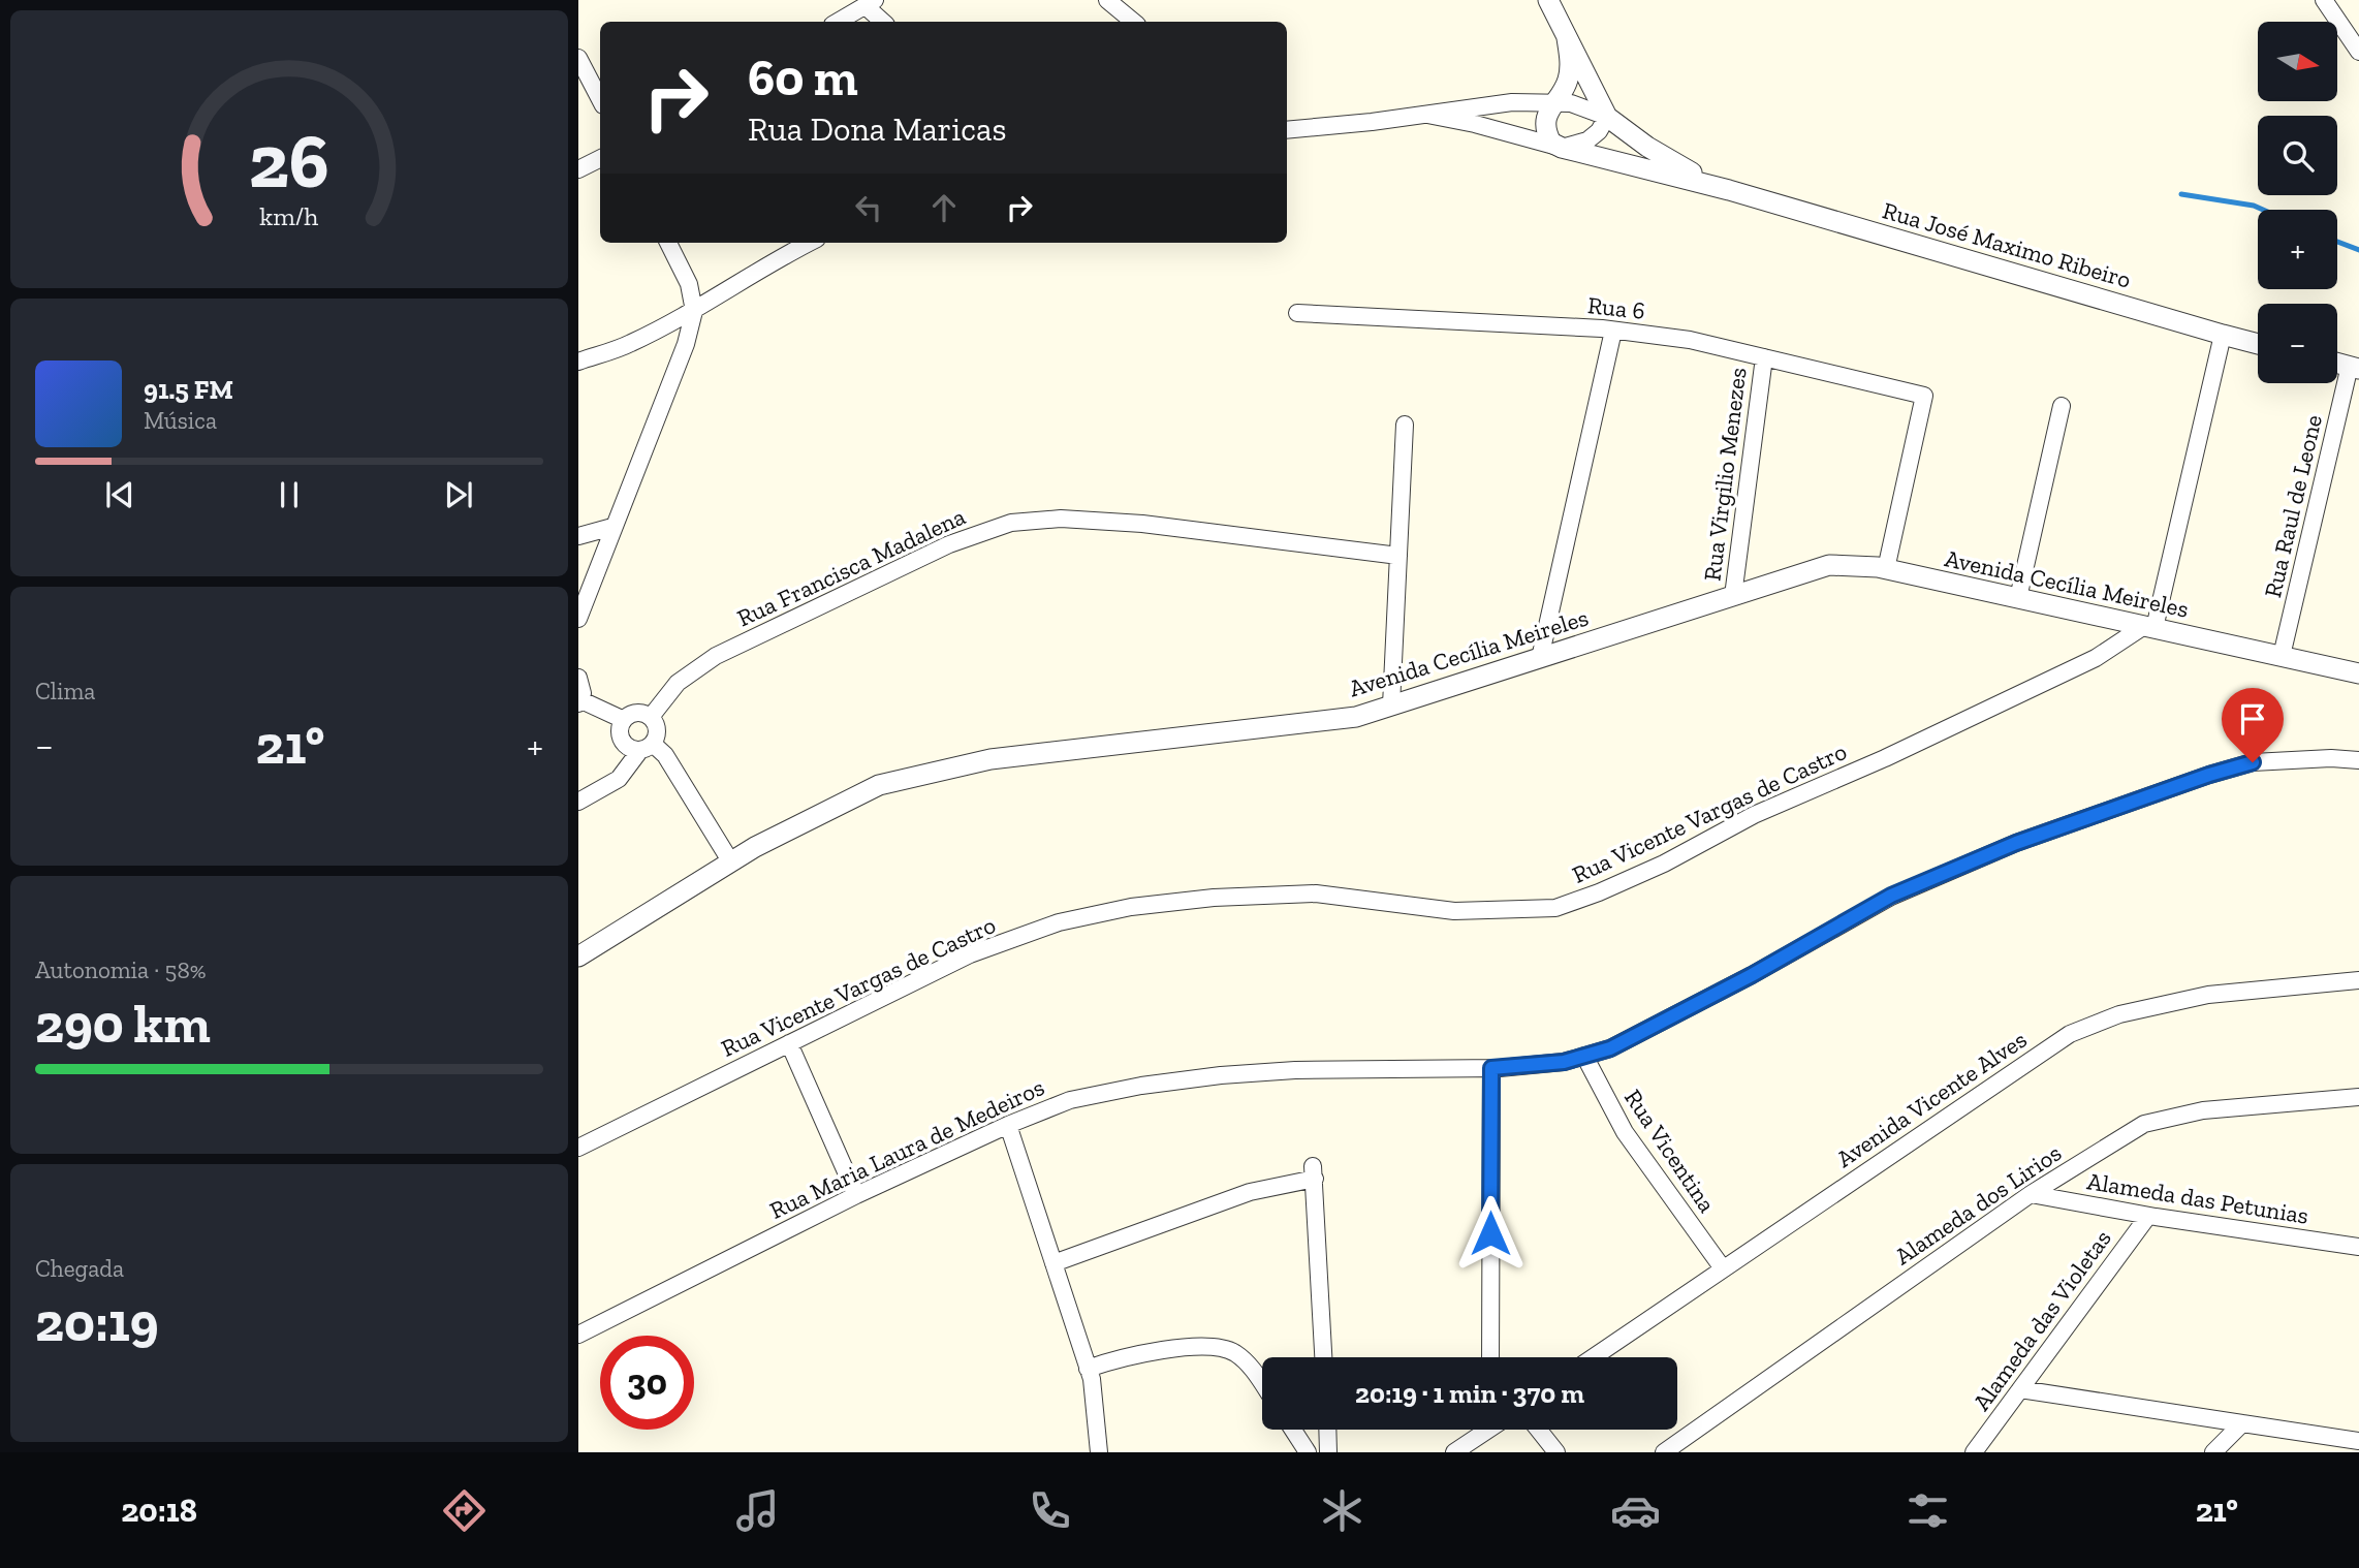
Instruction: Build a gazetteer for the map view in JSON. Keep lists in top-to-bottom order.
{
  "streets": {
    "street": [
      "Rua José Maximo Ribeiro",
      "Rua 6",
      "Rua Virgilio Menezes",
      "Rua Raul de Leone",
      "Rua Francisca Madalena",
      "Avenida Cecília Meireles",
      "Rua Vicente Vargas de Castro",
      "Avenida Vicente Alves",
      "Rua Maria Laura de Medeiros",
      "Rua Vicentina",
      "Alameda das Petunias",
      "Alameda dos Lirios",
      "Alameda das Violetas"
    ]
  },
  "crossings": [
    ["Rua 6", "Rua Virgilio Menezes"],
    ["Rua 6", "Avenida Cecília Meireles"],
    ["Rua Virgilio Menezes", "Avenida Cecília Meireles"],
    ["Rua Raul de Leone", "Avenida Cecília Meireles"],
    ["Avenida Cecília Meireles", "Rua Vicente Vargas de Castro"],
    ["Avenida Vicente Alves", "Rua Vicentina"],
    ["Rua Maria Laura de Medeiros", "Rua Vicentina"],
    ["Alameda das Petunias", "Alameda dos Lirios"],
    ["Alameda das Petunias", "Alameda das Violetas"]
  ],
  "north": "right",
  "page": {
    "map_buttons": ["+", "−"],
    "turn": ["60 m", "Rua Dona Maricas"],
    "song": ["91.5 FM", "Música"],
    "tile": [
      "Clima",
      ["Autonomia · 58%", "290 km"],
      ["Chegada", "20:19"]
    ],
    "heat": ["−", "21°", "+"],
    "limit": "30",
    "trip": "20:19 · 1 min · 370 m",
    "tabs": ["20:18", "21°"],
    "gauge": ["26", "km/h"]
  }
}
